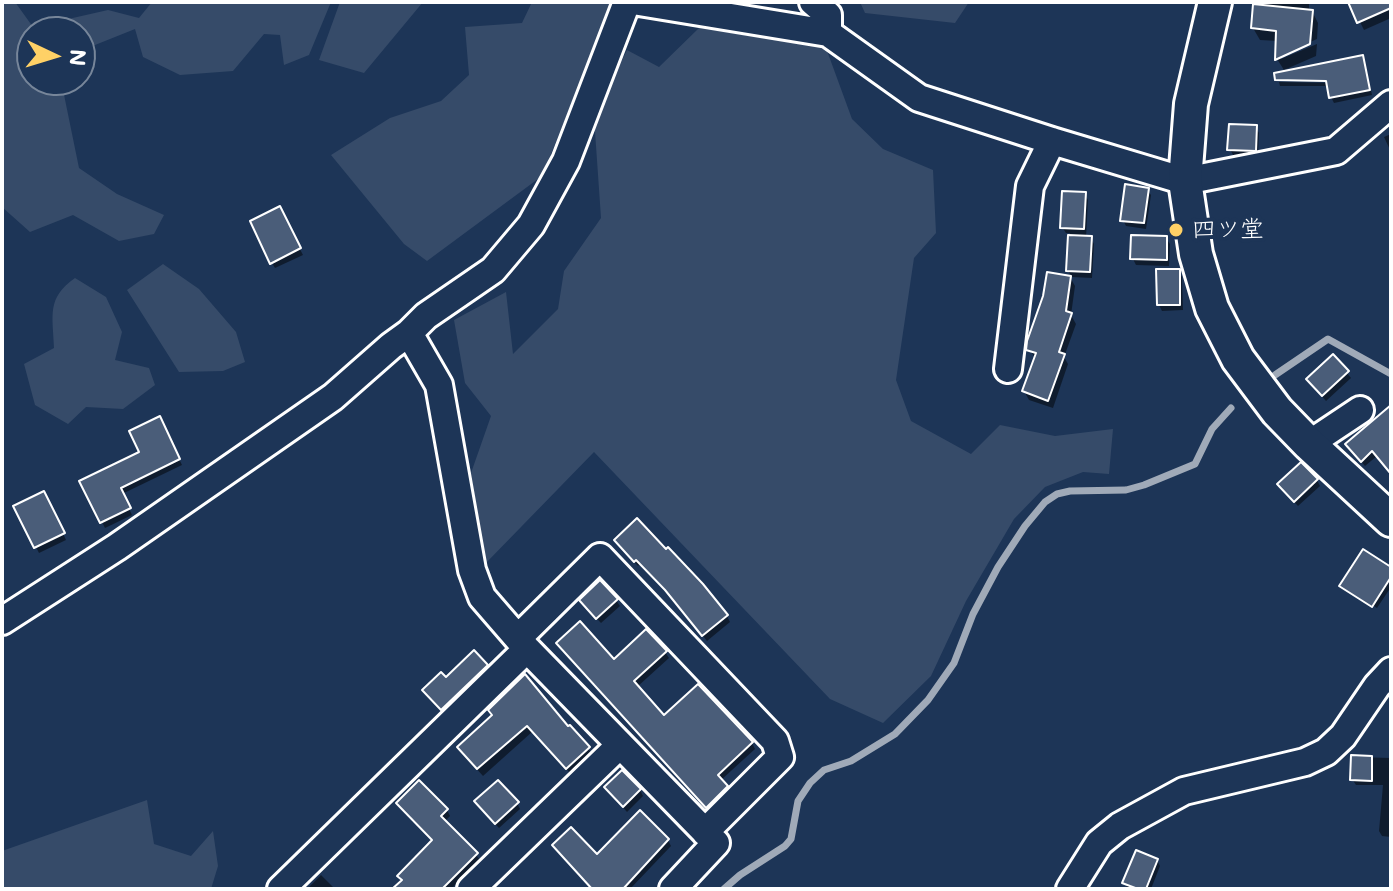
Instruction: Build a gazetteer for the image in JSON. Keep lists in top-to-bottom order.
{
  "places": ["四ツ堂"],
  "north": "right"
}
